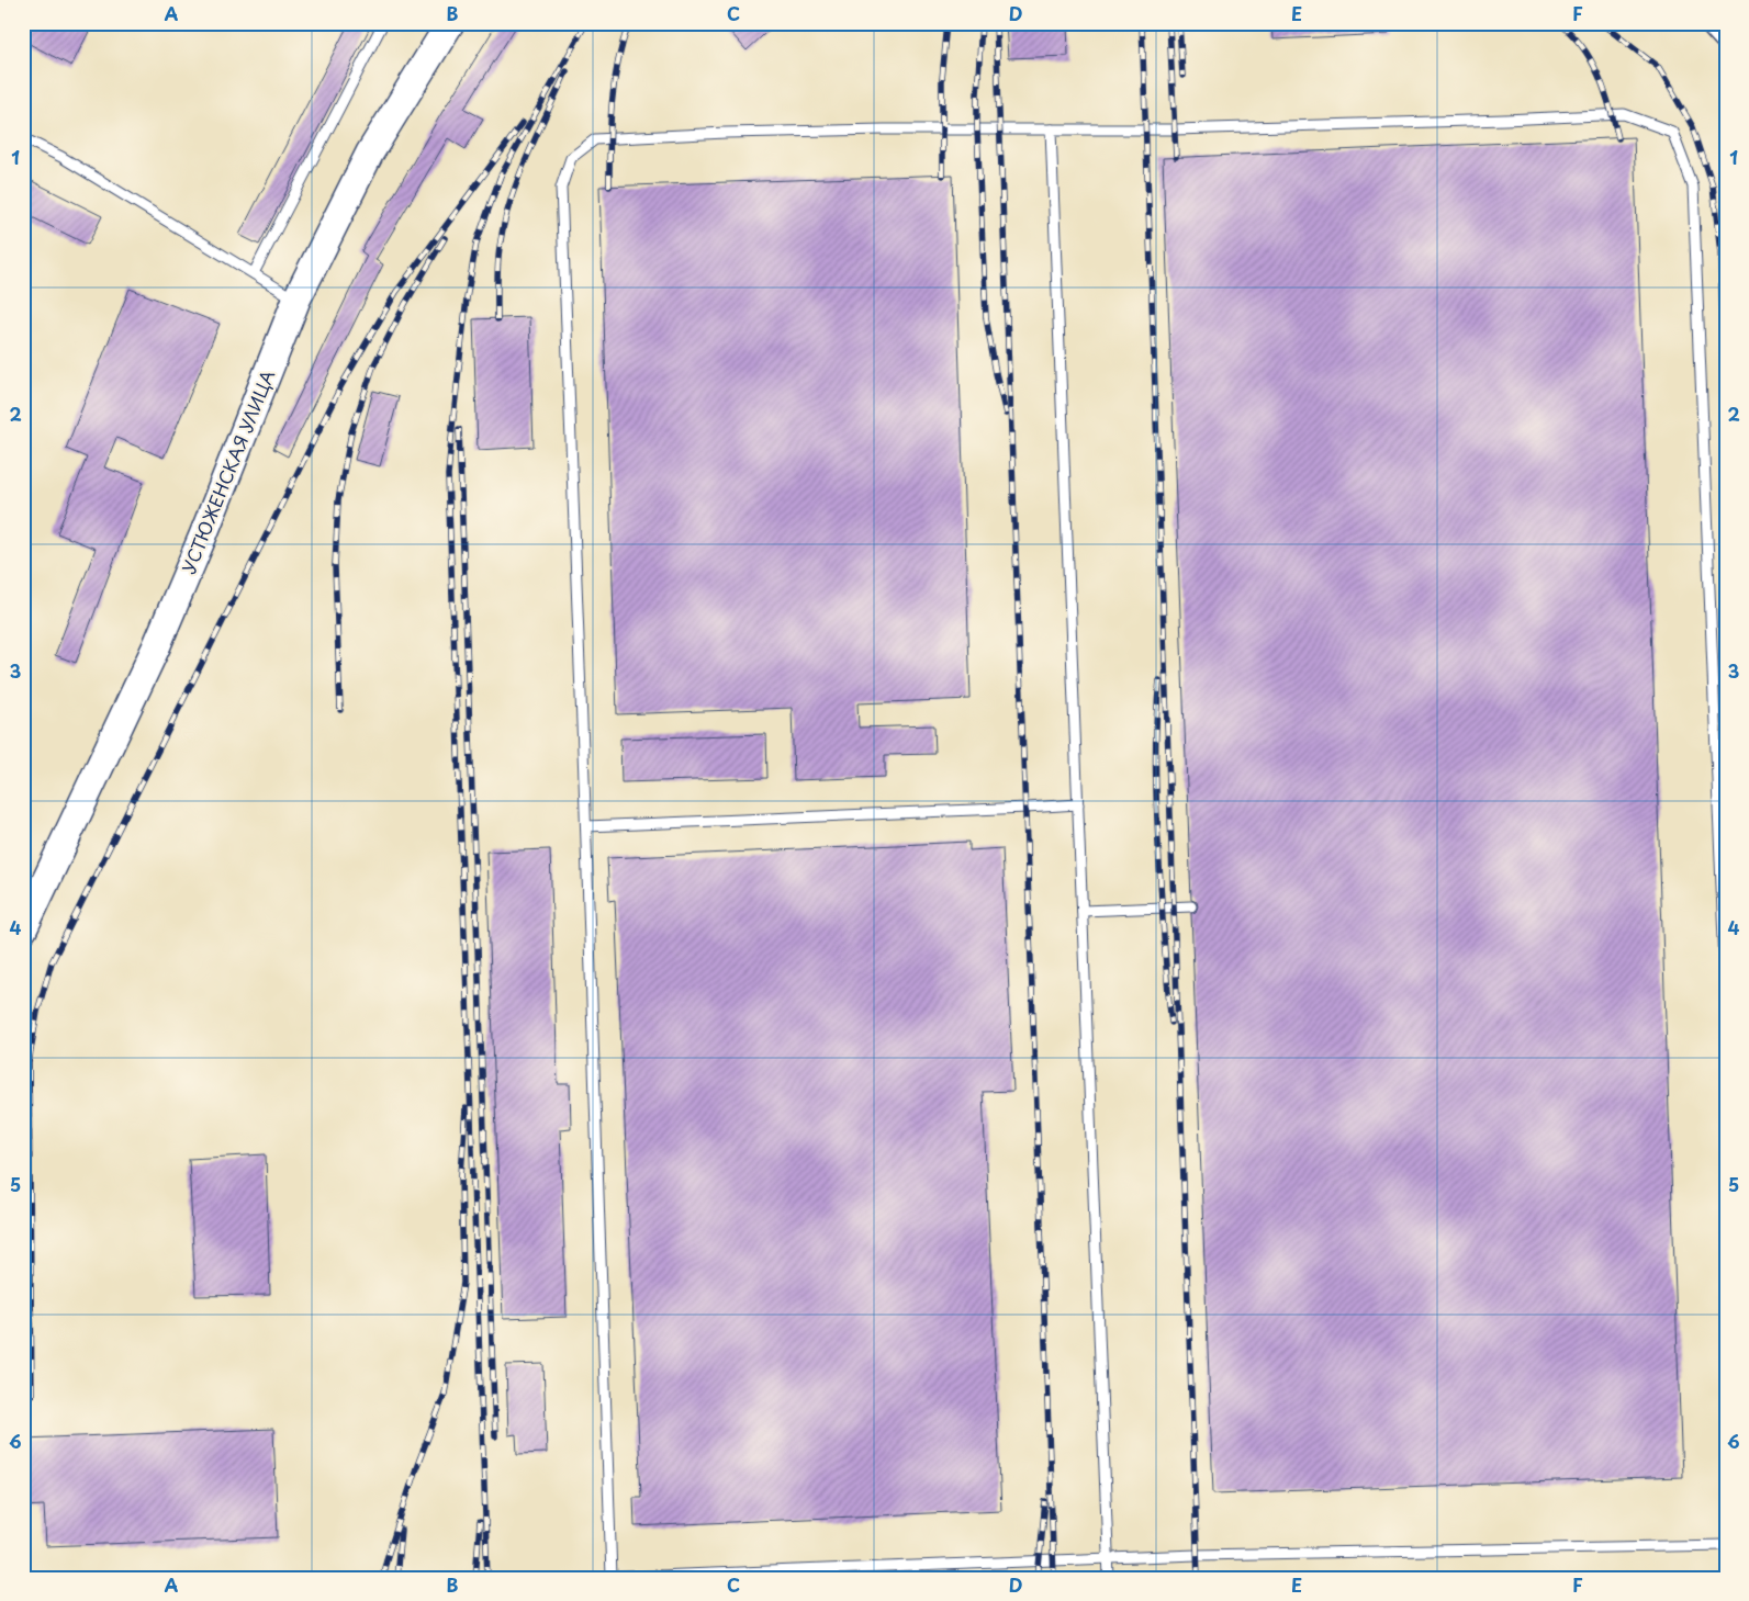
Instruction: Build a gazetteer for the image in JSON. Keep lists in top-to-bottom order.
{
  "streets": {
    "main road": ["УСТЮЖЕНСКАЯ УЛИЦА"]
  },
  "grid": {
    "columns": [
      "A",
      "B",
      "C",
      "D",
      "E",
      "F"
    ],
    "rows": [
      "1",
      "2",
      "3",
      "4",
      "5",
      "6"
    ]
  }
}
